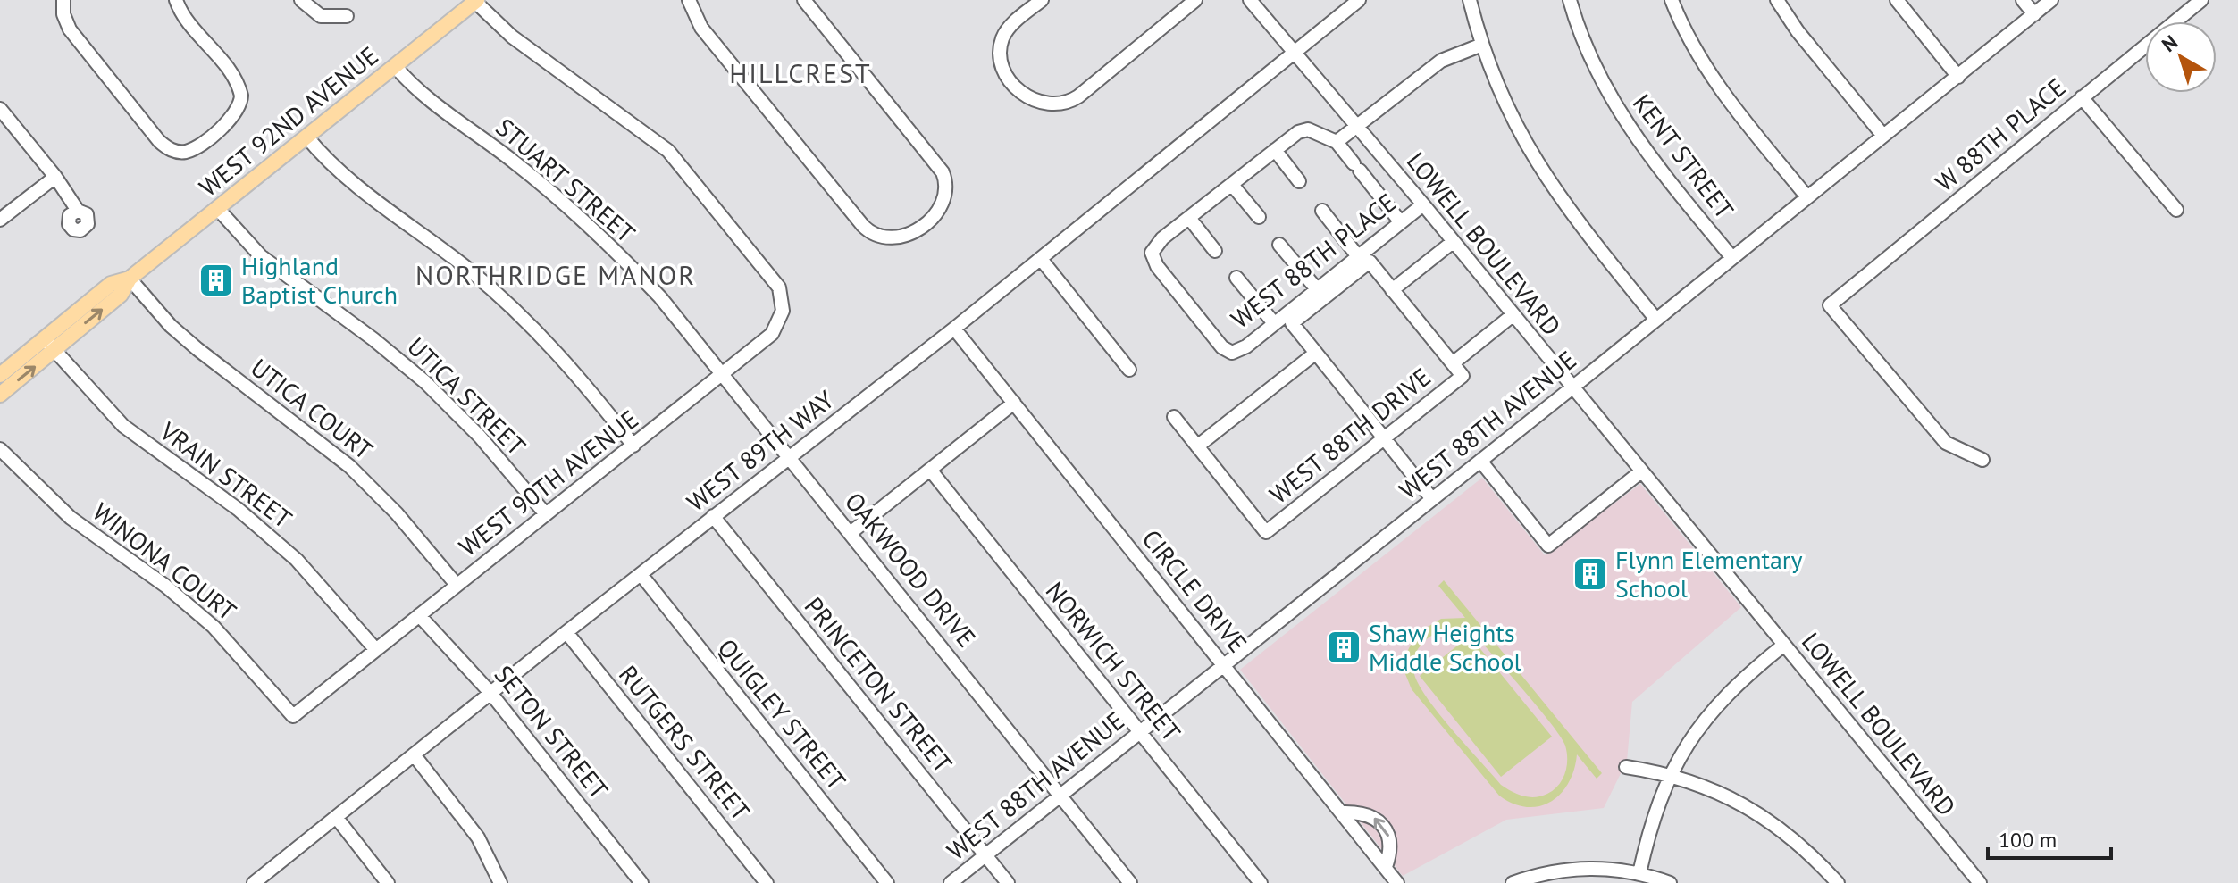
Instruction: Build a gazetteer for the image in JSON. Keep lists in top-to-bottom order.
{
  "streets": {
    "main road": ["WEST 92ND AVENUE"],
    "street": [
      "W 88TH PLACE",
      "KENT STREET",
      "STUART STREET",
      "LOWELL BOULEVARD",
      "WEST 88TH PLACE",
      "UTICA STREET",
      "UTICA COURT",
      "WEST 88TH AVENUE",
      "WEST 88TH DRIVE",
      "WEST 89TH WAY",
      "VRAIN STREET",
      "WEST 90TH AVENUE",
      "WINONA COURT",
      "OAKWOOD DRIVE",
      "CIRCLE DRIVE",
      "NORWICH STREET",
      "PRINCETON STREET",
      "QUIGLEY STREET",
      "SETON STREET",
      "RUTGERS STREET"
    ]
  },
  "crossings": [
    ["WEST 92ND AVENUE", "STUART STREET"],
    ["WEST 92ND AVENUE", "UTICA STREET"],
    ["WEST 92ND AVENUE", "UTICA COURT"],
    ["WEST 92ND AVENUE", "VRAIN STREET"],
    ["WEST 92ND AVENUE", "WEST 90TH AVENUE"],
    ["KENT STREET", "WEST 88TH AVENUE"],
    ["STUART STREET", "WEST 90TH AVENUE"],
    ["STUART STREET", "OAKWOOD DRIVE"],
    ["LOWELL BOULEVARD", "WEST 88TH PLACE"],
    ["LOWELL BOULEVARD", "WEST 88TH AVENUE"],
    ["LOWELL BOULEVARD", "WEST 88TH DRIVE"],
    ["LOWELL BOULEVARD", "WEST 89TH WAY"],
    ["UTICA STREET", "WEST 90TH AVENUE"],
    ["UTICA COURT", "WEST 90TH AVENUE"],
    ["WEST 88TH AVENUE", "OAKWOOD DRIVE"],
    ["WEST 88TH AVENUE", "CIRCLE DRIVE"],
    ["WEST 88TH AVENUE", "NORWICH STREET"],
    ["WEST 88TH AVENUE", "PRINCETON STREET"],
    ["WEST 89TH WAY", "OAKWOOD DRIVE"],
    ["WEST 89TH WAY", "CIRCLE DRIVE"],
    ["WEST 89TH WAY", "PRINCETON STREET"],
    ["WEST 89TH WAY", "QUIGLEY STREET"],
    ["WEST 89TH WAY", "SETON STREET"],
    ["WEST 89TH WAY", "RUTGERS STREET"],
    ["VRAIN STREET", "WEST 90TH AVENUE"],
    ["WEST 90TH AVENUE", "WINONA COURT"],
    ["WEST 90TH AVENUE", "OAKWOOD DRIVE"],
    ["WEST 90TH AVENUE", "SETON STREET"]
  ],
  "districts": ["HILLCREST", "NORTHRIDGE MANOR"],
  "places": {
    "building": ["Highland Baptist Church", "Flynn Elementary School", "Shaw Heights Middle School"]
  },
  "scale_bar": "100 m",
  "north": "top left"
}
